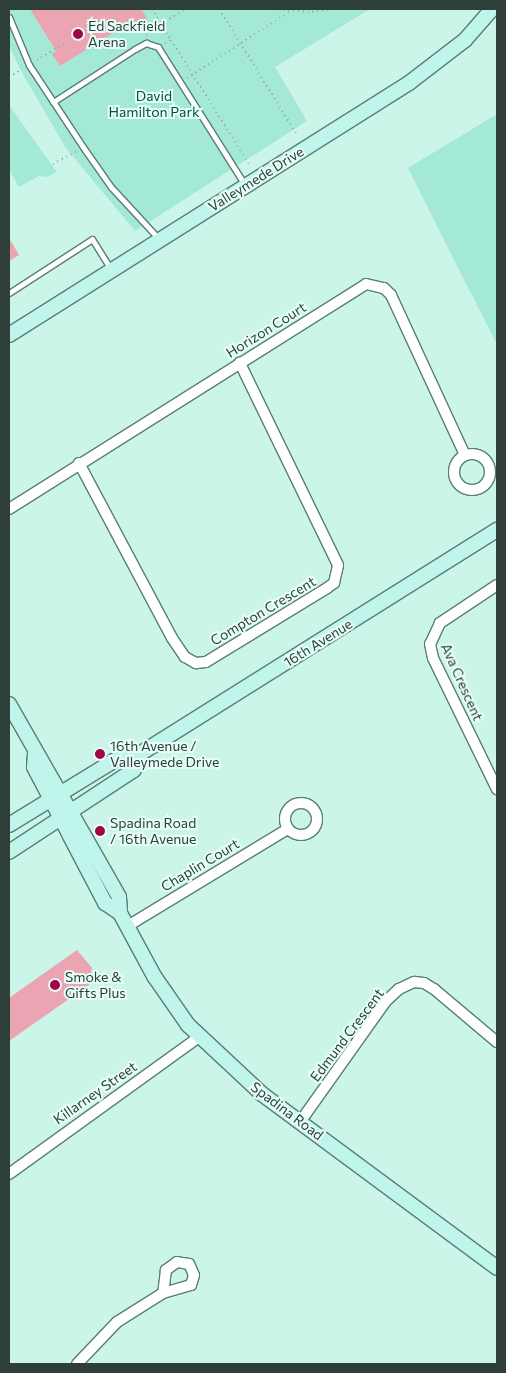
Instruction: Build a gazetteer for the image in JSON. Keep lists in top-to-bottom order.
{
  "streets": {
    "street": [
      "Valleymede Drive",
      "Horizon Court",
      "Compton Crescent",
      "16th Avenue",
      "Ava Crescent",
      "Chaplin Court",
      "Edmund Crescent",
      "Killarney Street",
      "Spadina Road"
    ]
  },
  "crossings": [
    ["Horizon Court", "Compton Crescent"],
    ["16th Avenue", "Spadina Road"],
    ["Chaplin Court", "Spadina Road"],
    ["Edmund Crescent", "Spadina Road"],
    ["Killarney Street", "Spadina Road"]
  ],
  "parks": ["David Hamilton Park"],
  "places": [
    "Ed Sackfield Arena",
    "16th Avenue / Valleymede Drive",
    "Spadina Road / 16th Avenue",
    "Smoke & Gifts Plus"
  ]
}
